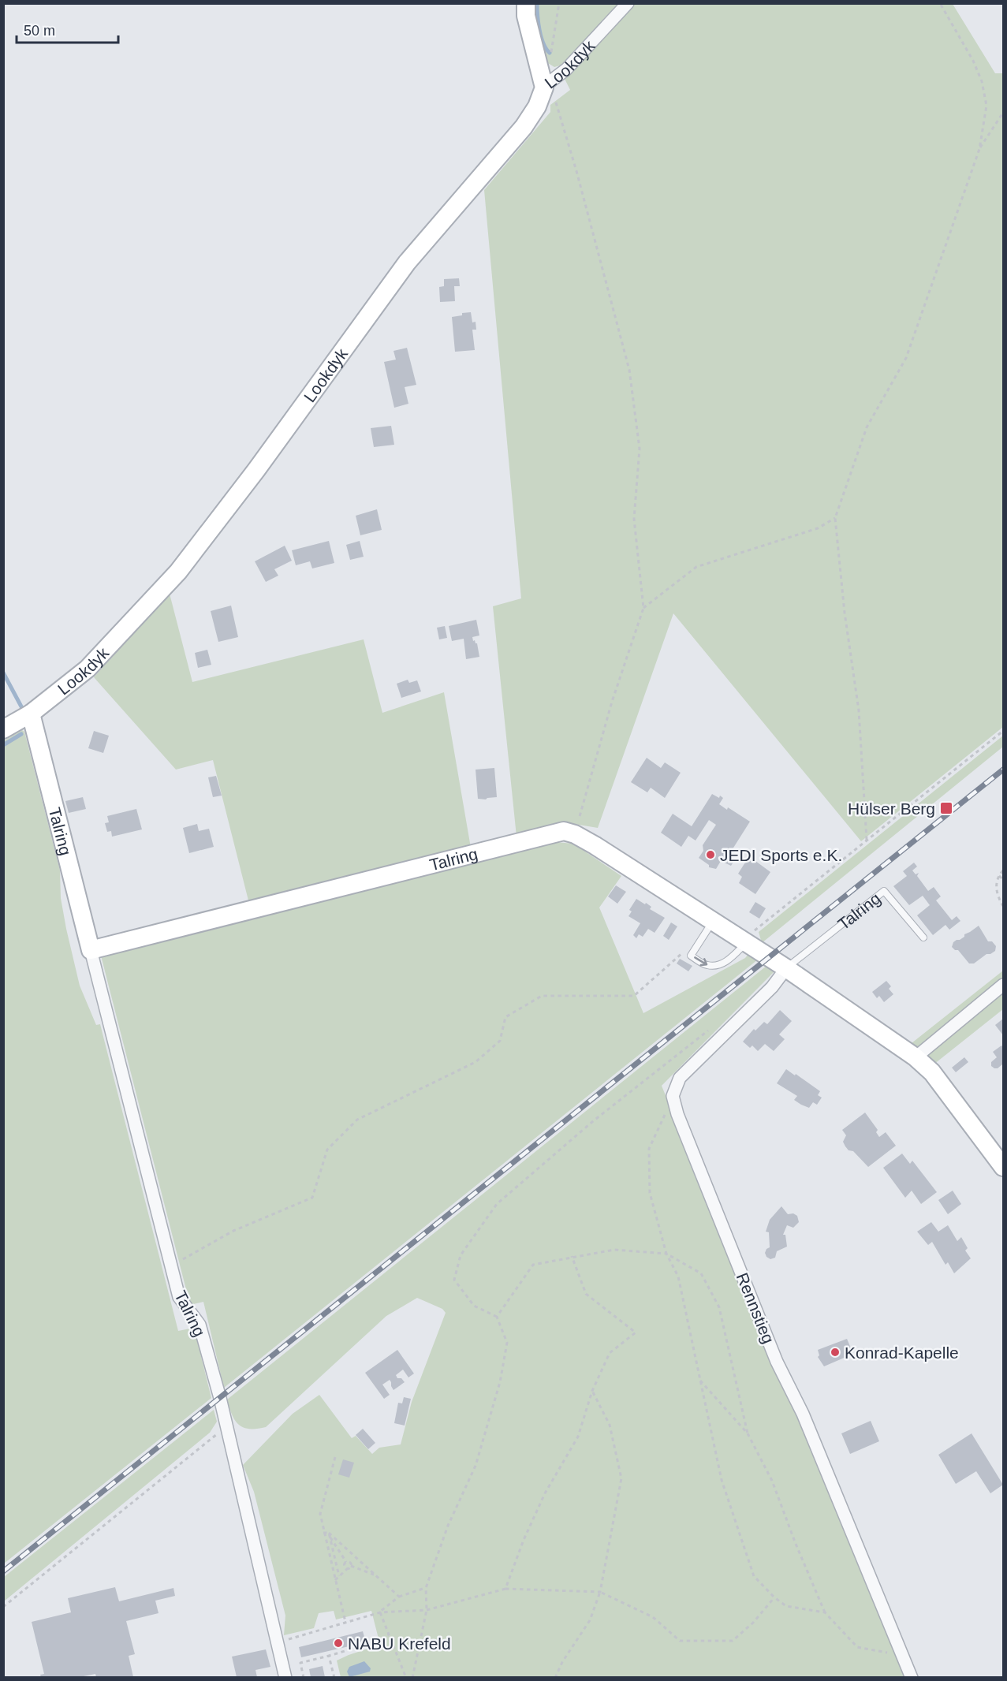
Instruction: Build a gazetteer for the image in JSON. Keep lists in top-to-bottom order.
{
  "streets": {
    "street": ["Lookdyk", "Talring", "Rennstieg"]
  },
  "crossings": [
    ["Lookdyk", "Talring"]
  ],
  "places": {
    "transit": ["Hülser Berg"],
    "other": ["JEDI Sports e.K.", "Konrad-Kapelle", "NABU Krefeld"]
  },
  "scale_bar": "50 m"
}
